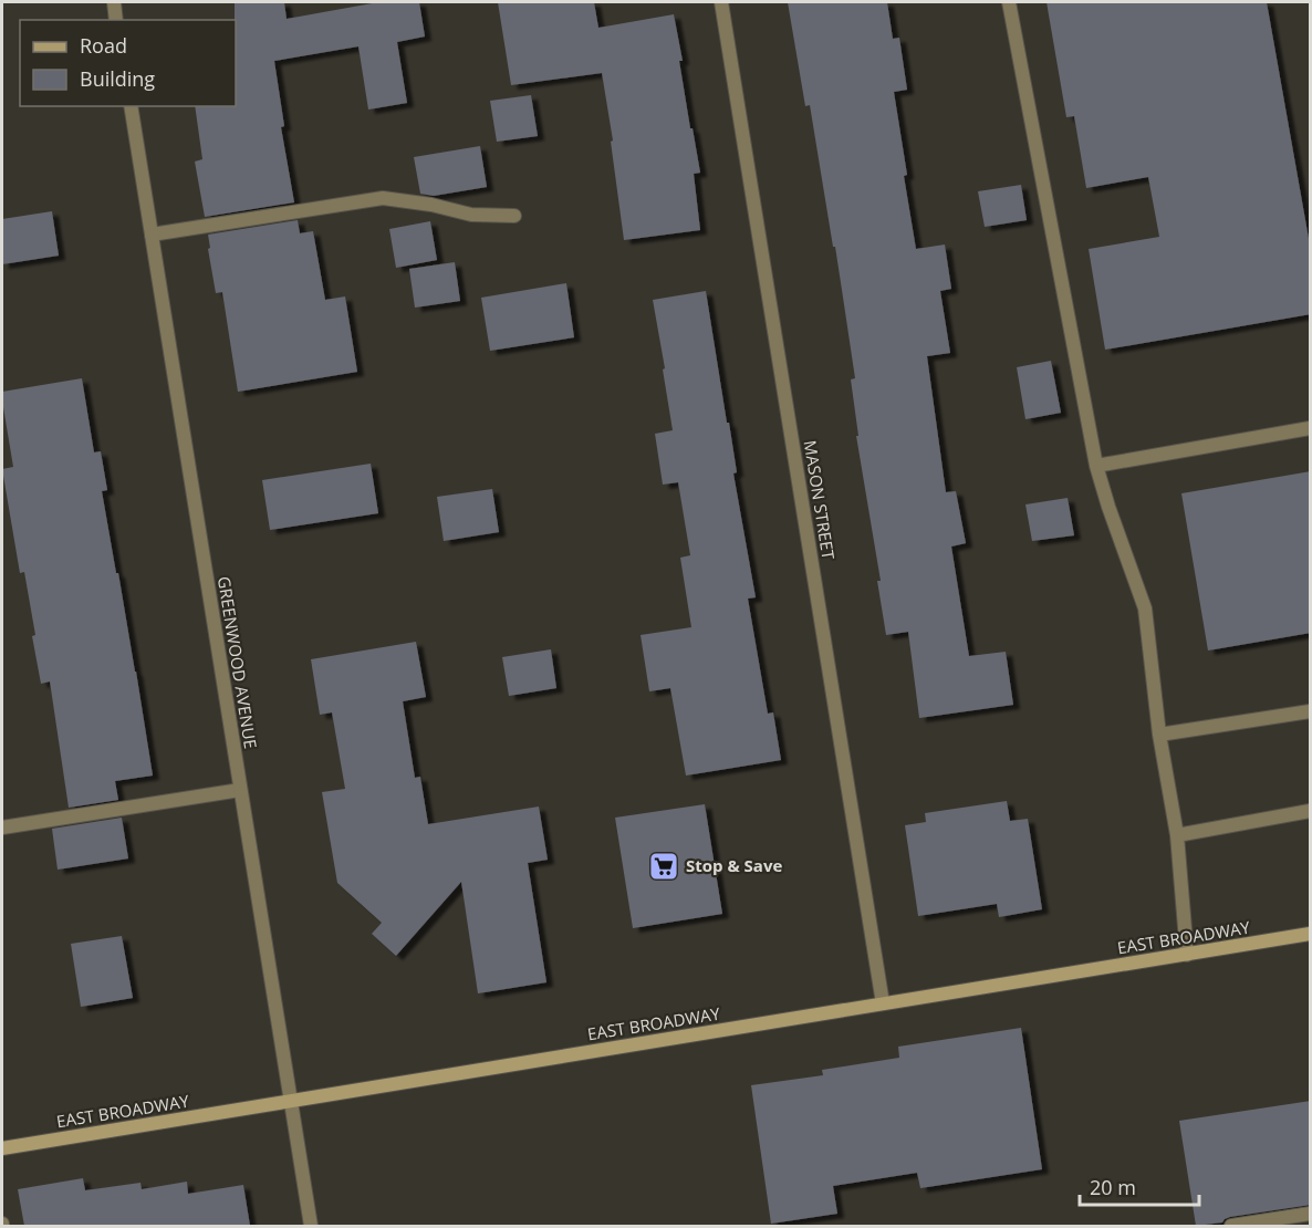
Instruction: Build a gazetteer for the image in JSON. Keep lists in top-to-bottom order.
{
  "streets": {
    "street": ["MASON STREET", "GREENWOOD AVENUE", "EAST BROADWAY"]
  },
  "crossings": [
    ["MASON STREET", "EAST BROADWAY"],
    ["GREENWOOD AVENUE", "EAST BROADWAY"]
  ],
  "places": {
    "supermarket": ["Stop & Save"]
  },
  "legend": ["Road", "Building"],
  "scale_bar": "20 m"
}
